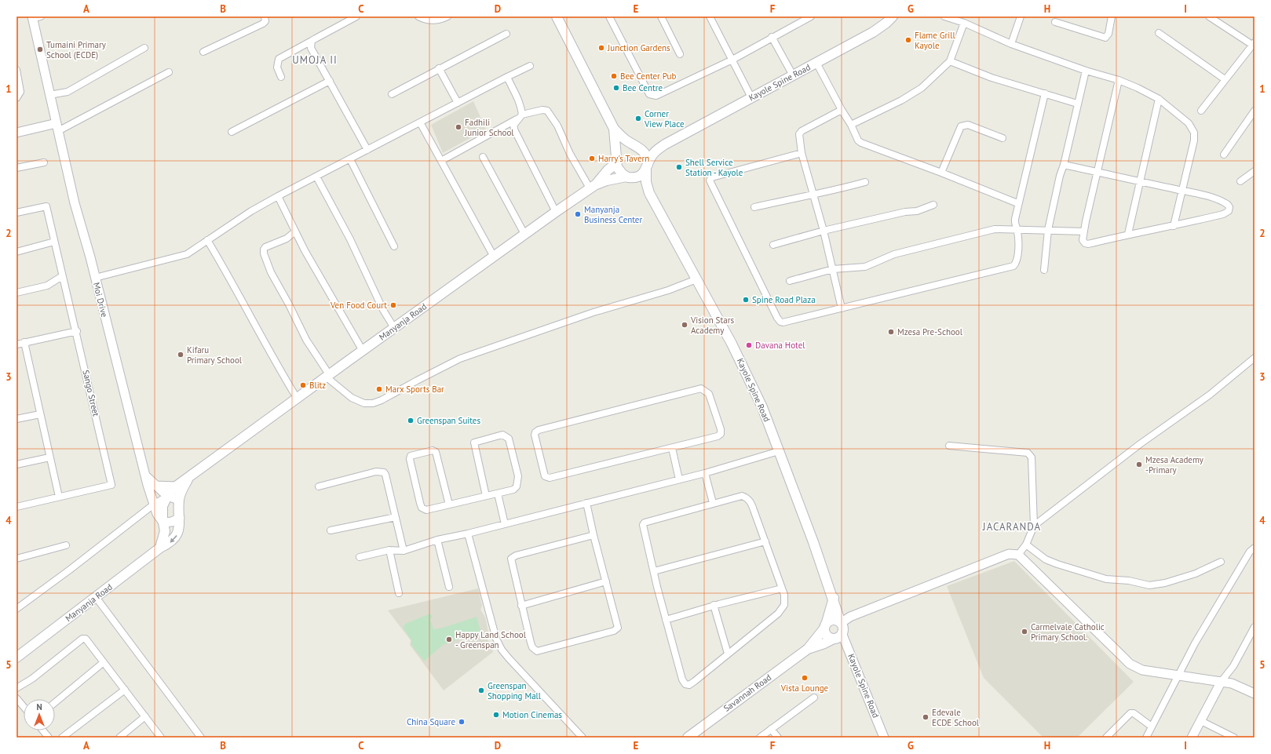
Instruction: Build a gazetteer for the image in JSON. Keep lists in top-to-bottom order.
{
  "streets": {
    "main road": ["Kayole Spine Road", "Manyanja Road", "Savannah Road"],
    "street": ["Moi Drive", "Sango Street"]
  },
  "crossings": [
    ["Kayole Spine Road", "Savannah Road"],
    ["Moi Drive", "Manyanja Road"]
  ],
  "districts": ["UMOJA II", "JACARANDA"],
  "places": [
    "Flame Grill Kayole",
    "Junction Gardens",
    "Tumaini Primary School (ECDE)",
    "Bee Center Pub",
    "Bee Centre",
    "Corner View Place",
    "Fadhili Junior School",
    "Harry's Tavern",
    "Shell Service Station - Kayole",
    "Manyanja Business Center",
    "Spine Road Plaza",
    "Ven Food Court",
    "Vision Stars Academy",
    "Mzesa Pre-School",
    "Davana Hotel",
    "Kifaru Primary School",
    "Blitz",
    "Marx Sports Bar",
    "Greenspan Suites",
    "Mzesa Academy -Primary",
    "Carmelvale Catholic Primary School.",
    "Happy Land School - Greenspan",
    "Vista Lounge",
    "Greenspan Shopping Mall",
    "Motion Cinemas",
    "Edevale ECDE School",
    "China Square"
  ],
  "north": "top",
  "grid": {
    "columns": [
      "A",
      "B",
      "C",
      "D",
      "E",
      "F",
      "G",
      "H",
      "I"
    ],
    "rows": [
      "1",
      "2",
      "3",
      "4",
      "5"
    ]
  }
}
